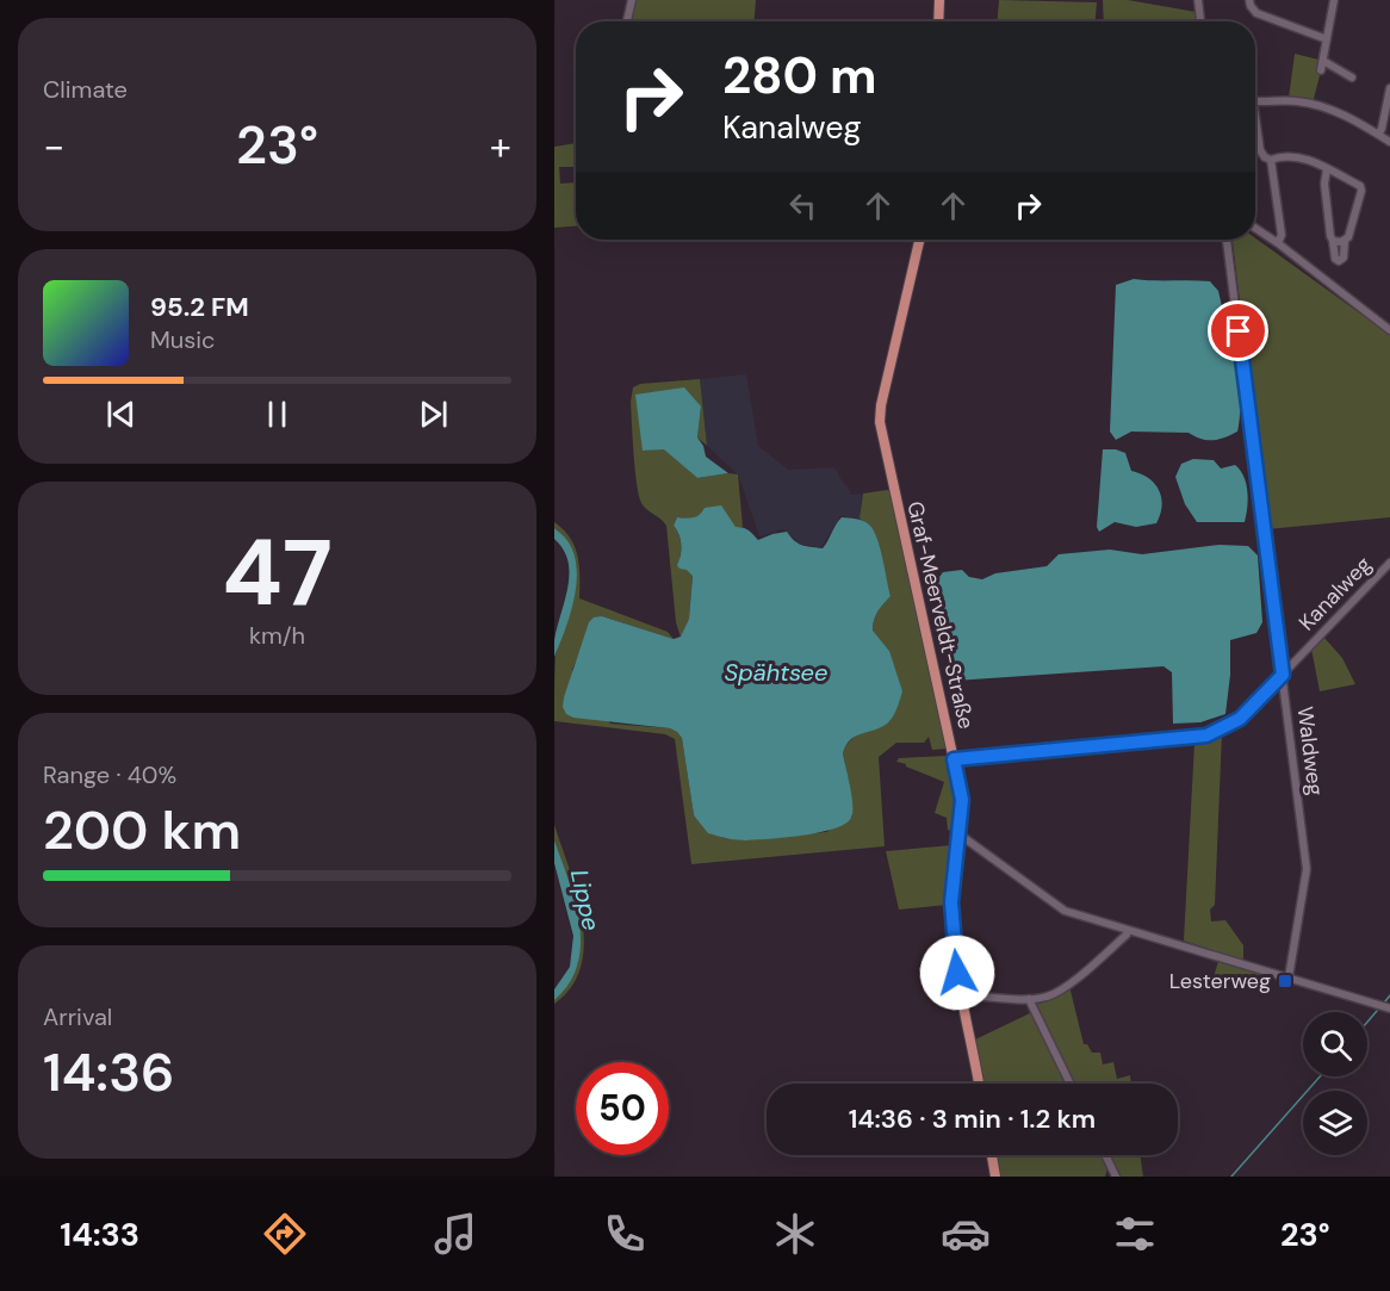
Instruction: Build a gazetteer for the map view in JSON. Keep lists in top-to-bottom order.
{
  "streets": {
    "main road": ["Graf-Meerveldt-Straße"],
    "street": ["Kanalweg", "Waldweg"]
  },
  "crossings": [
    ["Kanalweg", "Graf-Meerveldt-Straße"],
    ["Kanalweg", "Waldweg"]
  ],
  "water": ["Spähtsee", "Lippe"],
  "places": {
    "transit": ["Lesterweg"]
  },
  "page": {
    "tile": [
      "Climate",
      ["47", "km/h"],
      ["Range · 40%", "200 km"],
      ["Arrival", "14:36"]
    ],
    "turn": ["280 m", "Kanalweg"],
    "heat": ["−", "23°", "+"],
    "song": ["95.2 FM", "Music"],
    "limit": "50",
    "trip": "14:36 · 3 min · 1.2 km",
    "tabs": ["14:33", "23°"]
  }
}
